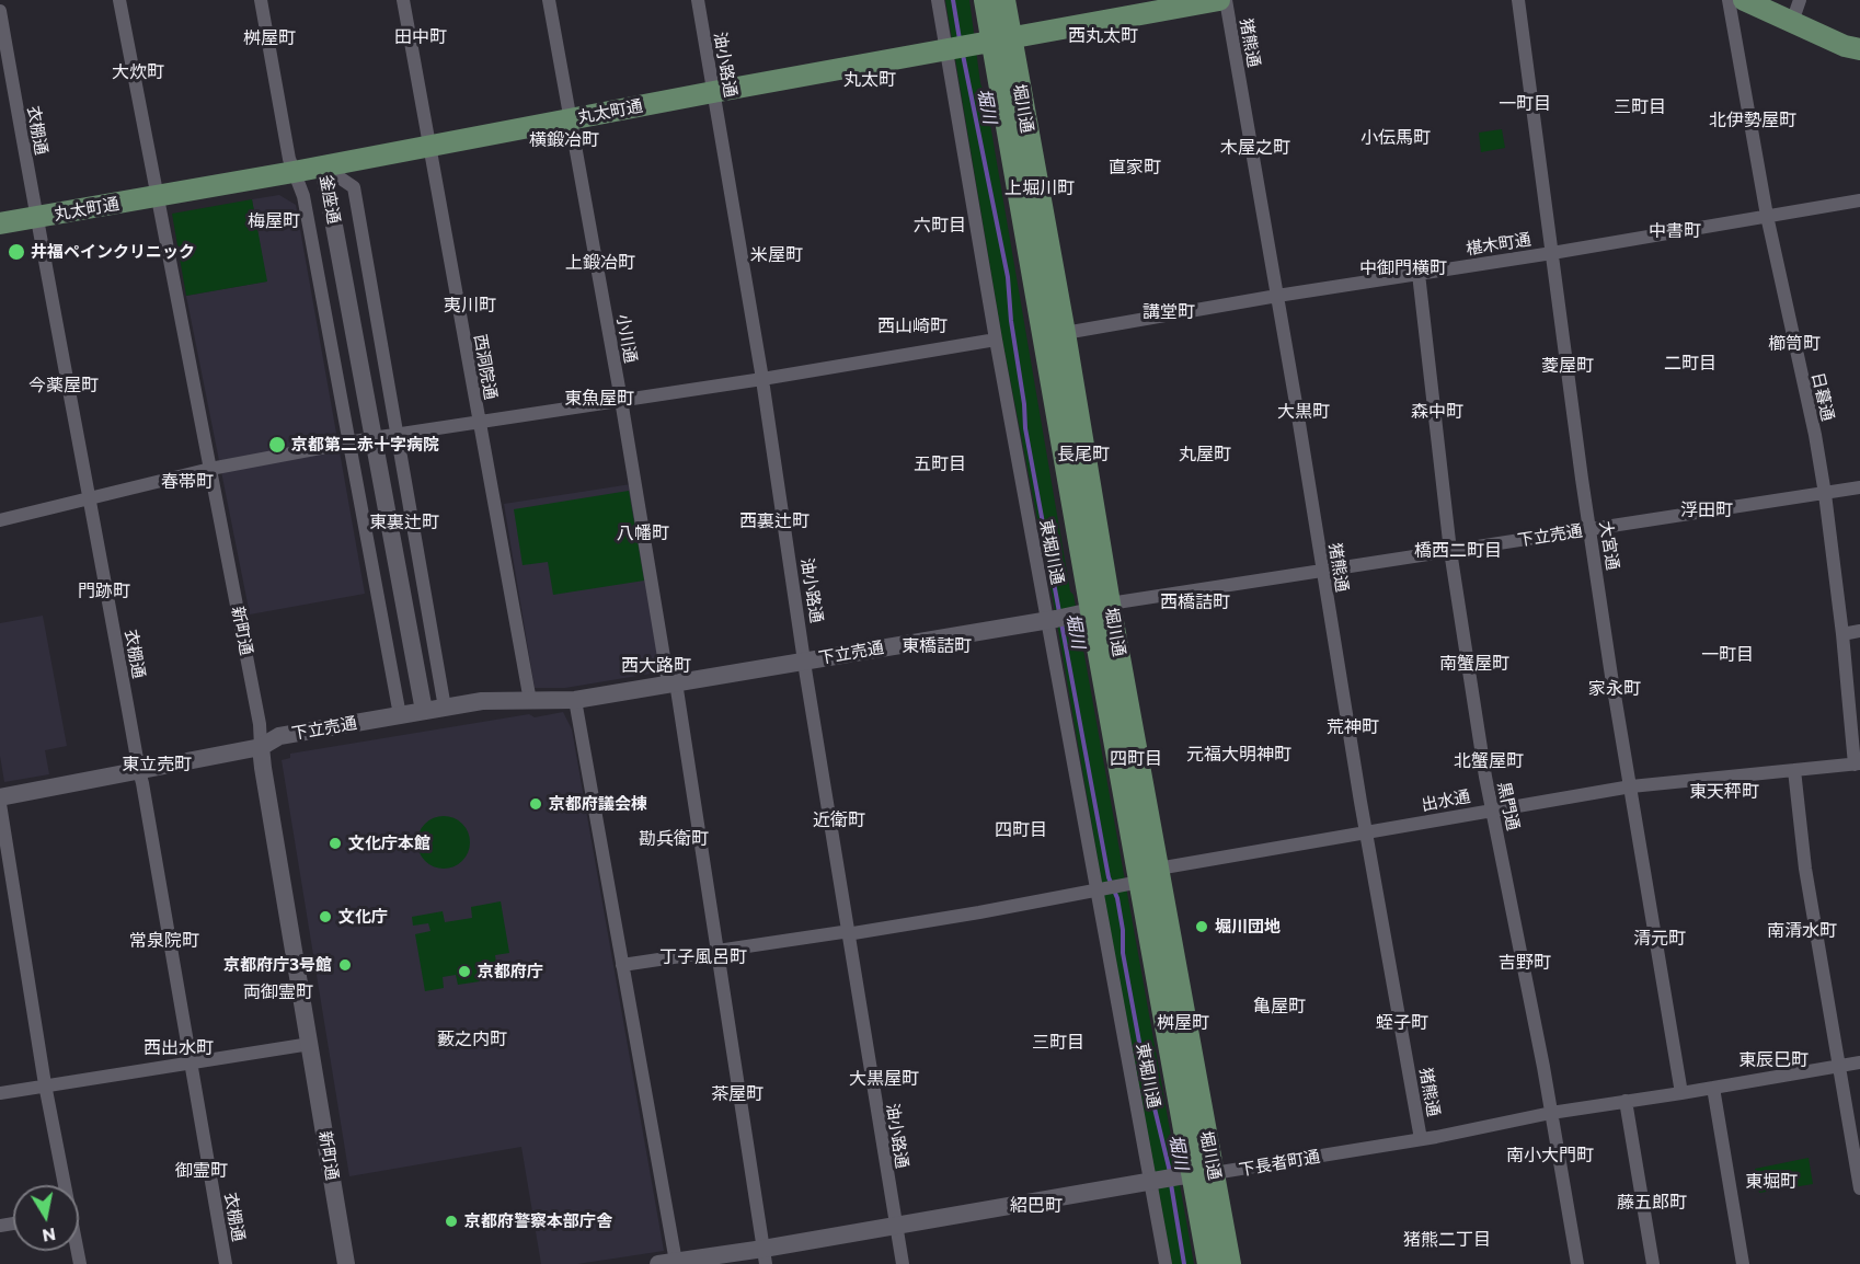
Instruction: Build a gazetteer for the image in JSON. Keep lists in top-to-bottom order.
{
  "streets": {
    "main road": ["堀川通", "丸太町通"],
    "street": [
      "猪熊通",
      "油小路通",
      "衣棚通",
      "釜座通",
      "椹木町通",
      "小川通",
      "西洞院通",
      "日暮通",
      "下立売通",
      "大宮通",
      "東堀川通",
      "新町通",
      "出水通",
      "黒門通",
      "下長者町通"
    ]
  },
  "crossings": [
    ["猪熊通", "椹木町通"],
    ["猪熊通", "下立売通"],
    ["猪熊通", "出水通"],
    ["猪熊通", "下長者町通"],
    ["油小路通", "丸太町通"],
    ["油小路通", "下立売通"],
    ["油小路通", "下長者町通"],
    ["堀川通", "丸太町通"],
    ["堀川通", "椹木町通"],
    ["堀川通", "下立売通"],
    ["堀川通", "出水通"],
    ["堀川通", "下長者町通"],
    ["丸太町通", "衣棚通"],
    ["丸太町通", "釜座通"],
    ["丸太町通", "小川通"],
    ["丸太町通", "西洞院通"],
    ["丸太町通", "東堀川通"],
    ["丸太町通", "新町通"],
    ["衣棚通", "下立売通"],
    ["釜座通", "下立売通"],
    ["椹木町通", "日暮通"],
    ["椹木町通", "大宮通"],
    ["椹木町通", "黒門通"],
    ["小川通", "下立売通"],
    ["小川通", "下長者町通"],
    ["西洞院通", "下立売通"],
    ["日暮通", "下立売通"],
    ["日暮通", "出水通"],
    ["下立売通", "大宮通"],
    ["下立売通", "東堀川通"],
    ["下立売通", "新町通"],
    ["下立売通", "黒門通"],
    ["大宮通", "出水通"],
    ["大宮通", "下長者町通"],
    ["東堀川通", "下長者町通"],
    ["出水通", "黒門通"],
    ["黒門通", "下長者町通"]
  ],
  "districts": [
    "西丸太町",
    "田中町",
    "桝屋町",
    "大炊町",
    "丸太町",
    "一町目",
    "三町目",
    "北伊勢屋町",
    "小伝馬町",
    "横鍛冶町",
    "木屋之町",
    "直家町",
    "上堀川町",
    "梅屋町",
    "六町目",
    "中書町",
    "米屋町",
    "上鍛冶町",
    "中御門横町",
    "夷川町",
    "講堂町",
    "西山崎町",
    "櫛笥町",
    "二町目",
    "菱屋町",
    "今薬屋町",
    "東魚屋町",
    "大黒町",
    "森中町",
    "長尾町",
    "丸屋町",
    "五町目",
    "春帯町",
    "浮田町",
    "西裏辻町",
    "東裏辻町",
    "八幡町",
    "橋西二町目",
    "門跡町",
    "西橋詰町",
    "東橋詰町",
    "一町目",
    "南蟹屋町",
    "西大路町",
    "家永町",
    "荒神町",
    "元福大明神町",
    "四町目",
    "北蟹屋町",
    "東立売町",
    "東天秤町",
    "近衛町",
    "四町目",
    "勘兵衛町",
    "南清水町",
    "清元町",
    "常泉院町",
    "丁子風呂町",
    "吉野町",
    "両御霊町",
    "亀屋町",
    "桝屋町",
    "蛭子町",
    "藪之内町",
    "三町目",
    "西出水町",
    "東辰巳町",
    "大黒屋町",
    "茶屋町",
    "南小大門町",
    "御霊町",
    "東堀町",
    "藤五郎町",
    "紹巴町",
    "猪熊二丁目"
  ],
  "water": ["堀川"],
  "places": [
    "井福ペインクリニック",
    "京都第二赤十字病院",
    "京都府議会棟",
    "文化庁本館",
    "文化庁",
    "堀川団地",
    "京都府庁3号館",
    "京都府庁",
    "京都府警察本部庁舎"
  ],
  "north": "bottom"
}
